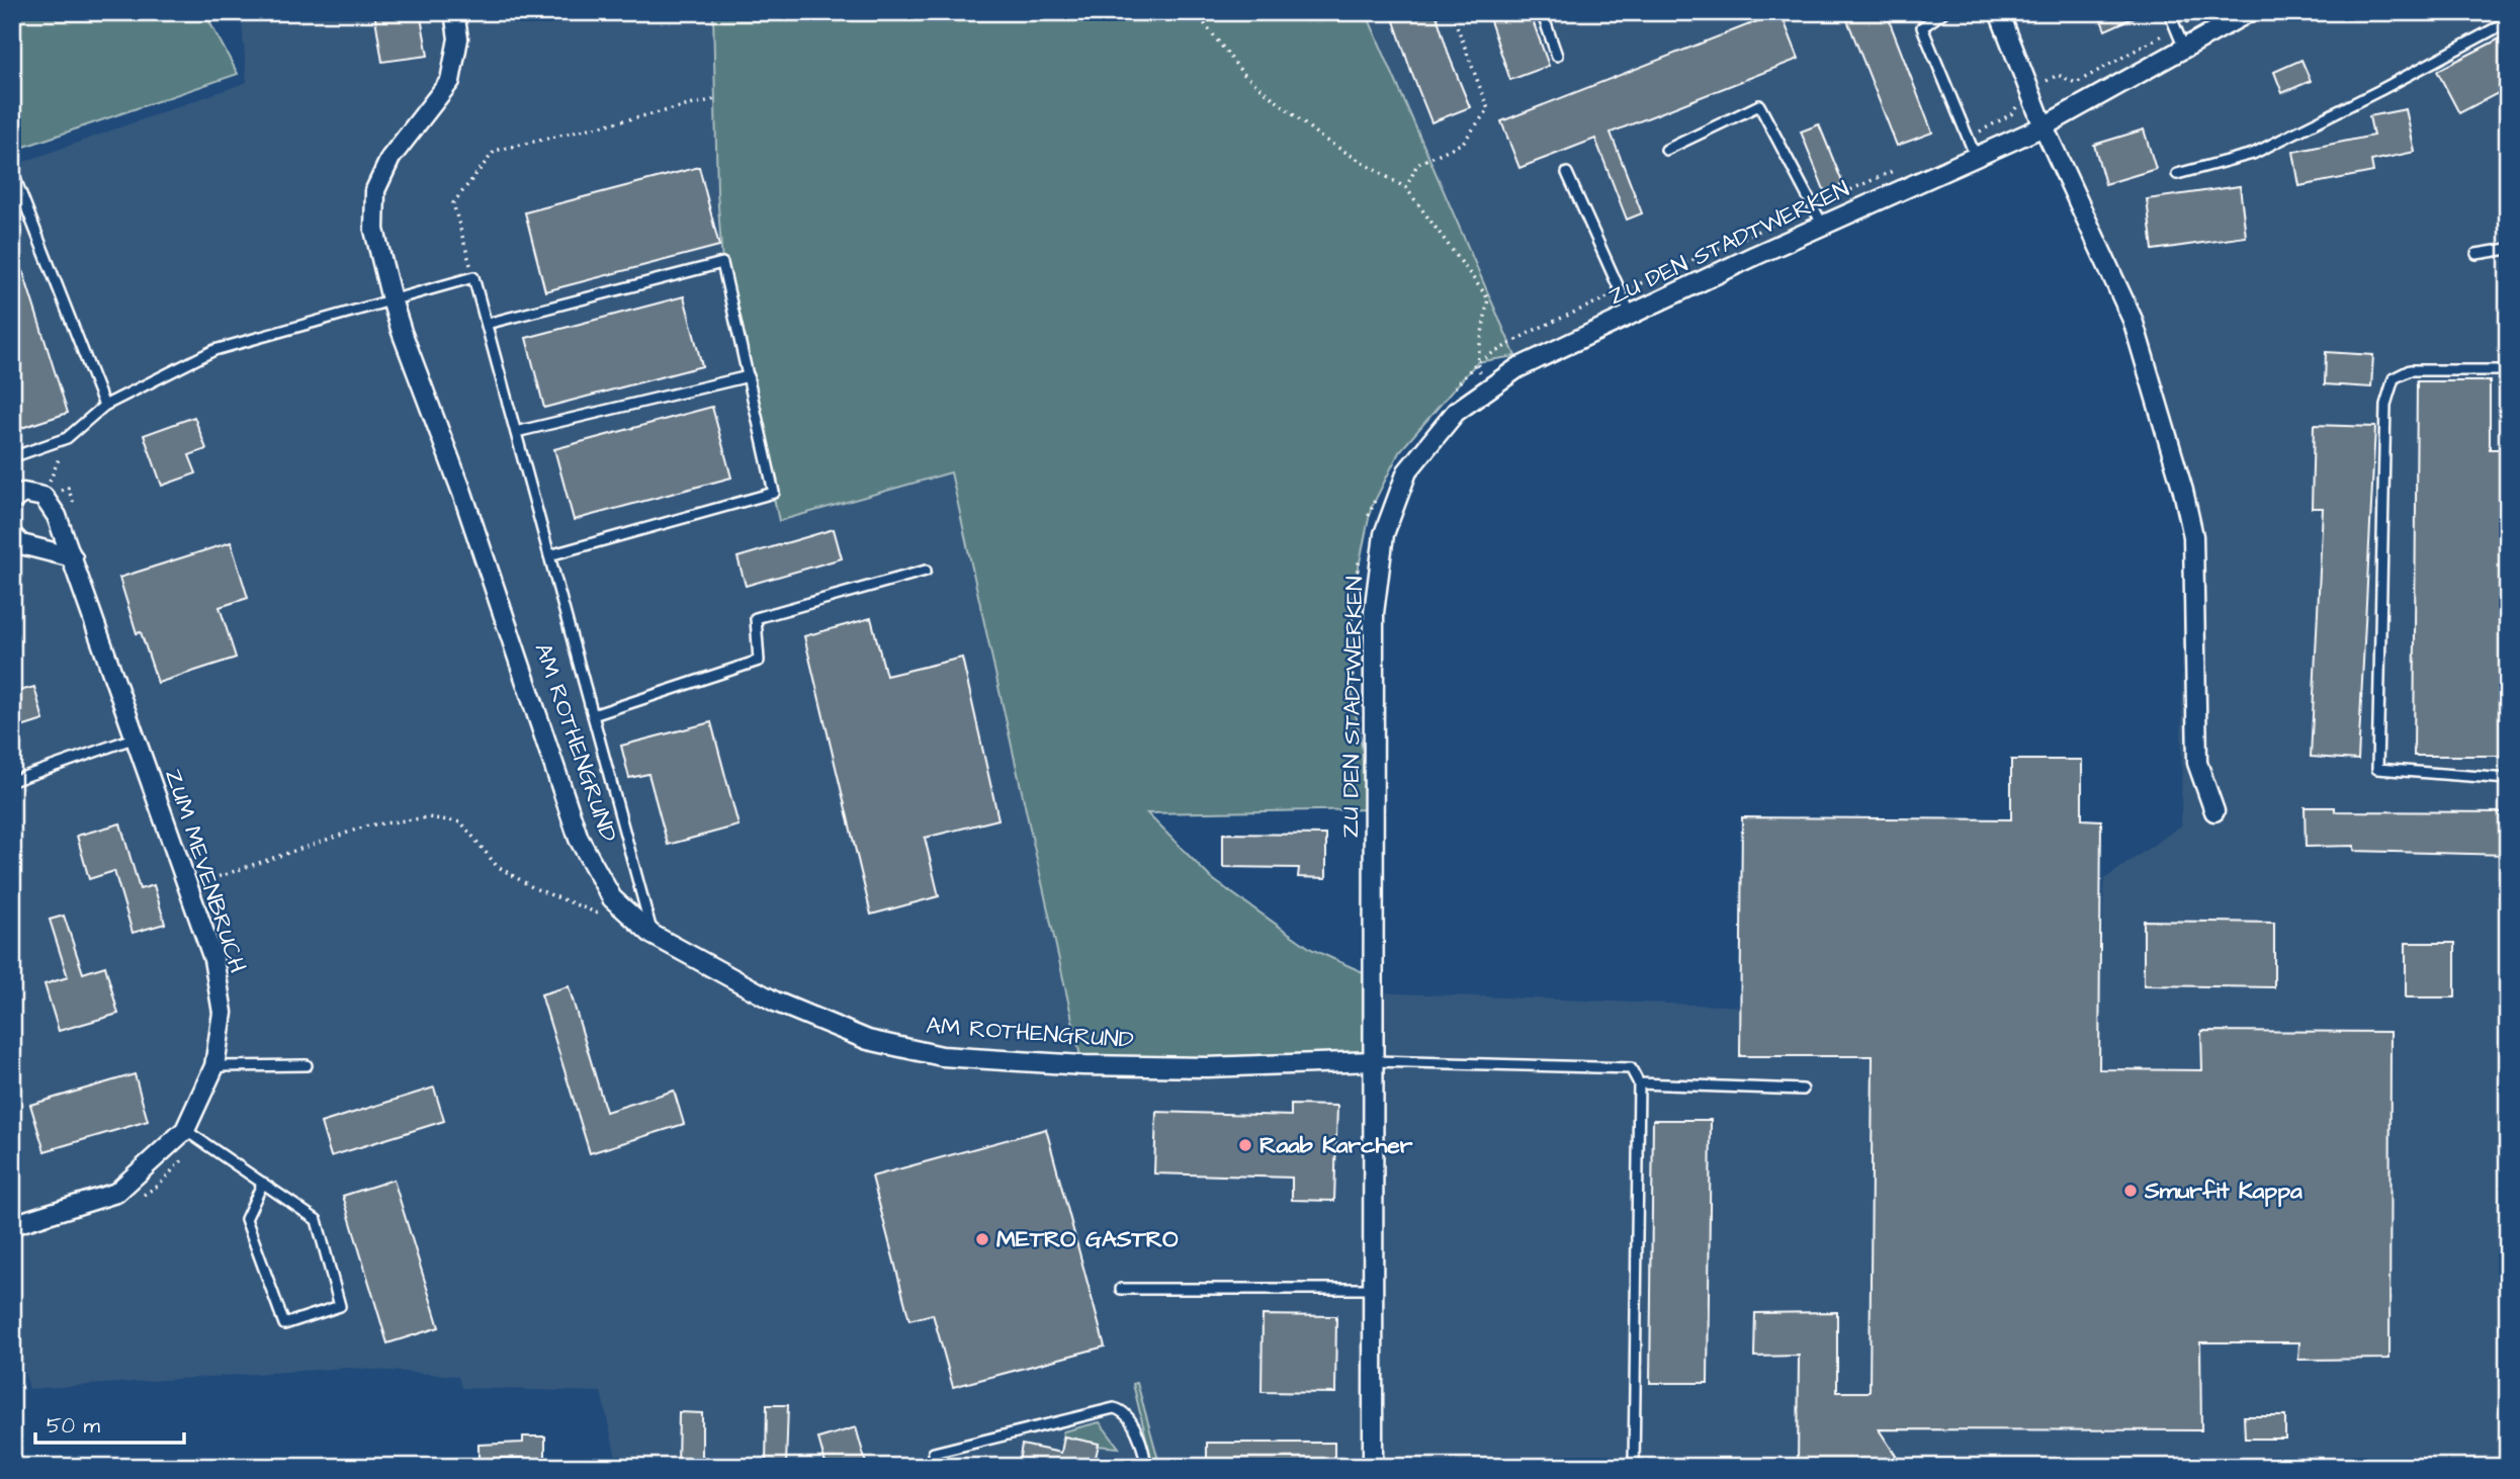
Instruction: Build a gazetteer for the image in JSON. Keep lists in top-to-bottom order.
{
  "streets": {
    "street": ["ZU DEN STADTWERKEN", "AM ROTHENGRUND", "ZUM MEVENBRUCH"]
  },
  "crossings": [
    ["ZU DEN STADTWERKEN", "AM ROTHENGRUND"]
  ],
  "places": ["Raab Karcher", "Smurfit Kappa", "METRO GASTRO"],
  "scale_bar": "50 m"
}
